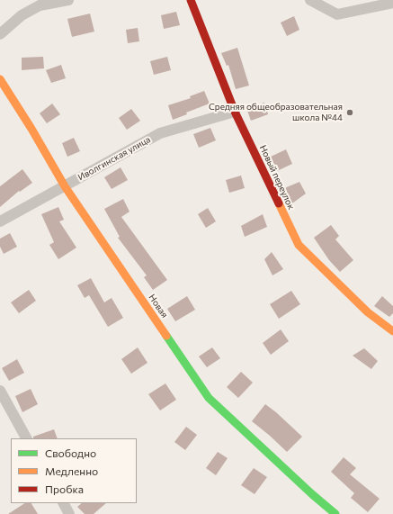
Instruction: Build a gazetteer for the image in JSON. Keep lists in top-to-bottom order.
{
  "streets": {
    "street": ["Иволгинская улица", "Новый переулок", "Новая"]
  },
  "crossings": [
    ["Иволгинская улица", "Новый переулок"],
    ["Иволгинская улица", "Новая"]
  ],
  "places": ["Средняя общеобразовательная школа №44"],
  "legend": ["Свободно", "Медленно", "Пробка"]
}
